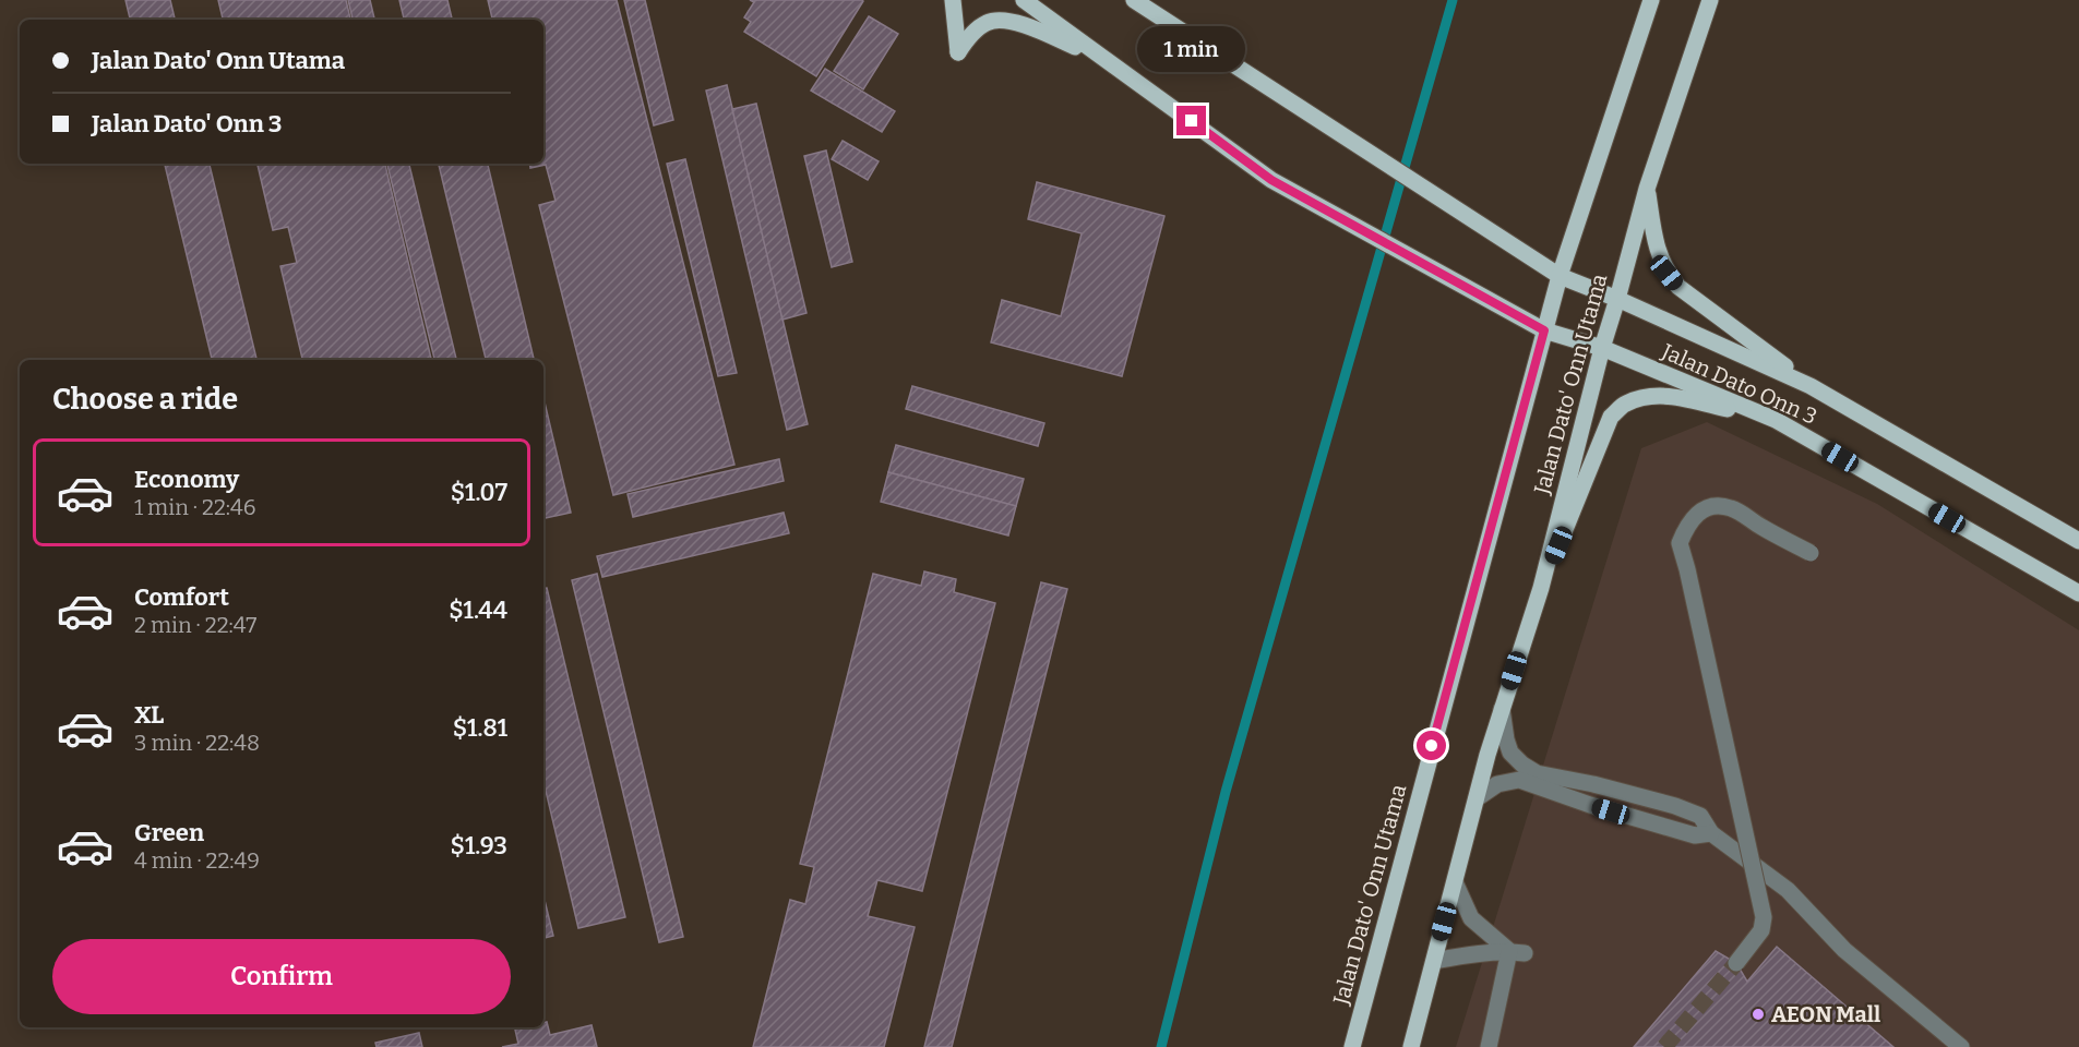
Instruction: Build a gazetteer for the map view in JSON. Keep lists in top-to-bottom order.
{
  "streets": {
    "main road": ["Jalan Dato' Onn Utama", "Jalan Dato Onn 3"]
  },
  "crossings": [
    ["Jalan Dato' Onn Utama", "Jalan Dato Onn 3"]
  ],
  "places": ["AEON Mall"],
  "page": {
    "banner": ["Jalan Dato' Onn Utama", "Jalan Dato' Onn 3"],
    "bubble": "1 min",
    "heading": "Choose a ride",
    "list": [
      {
        "name": "Economy",
        "note": "1 min · 22:46",
        "value": "$1.07"
      },
      {
        "name": "Comfort",
        "note": "2 min · 22:47",
        "value": "$1.44"
      },
      {
        "name": "XL",
        "note": "3 min · 22:48",
        "value": "$1.81"
      },
      {
        "name": "Green",
        "note": "4 min · 22:49",
        "value": "$1.93"
      }
    ],
    "buttons": "Confirm"
  }
}
